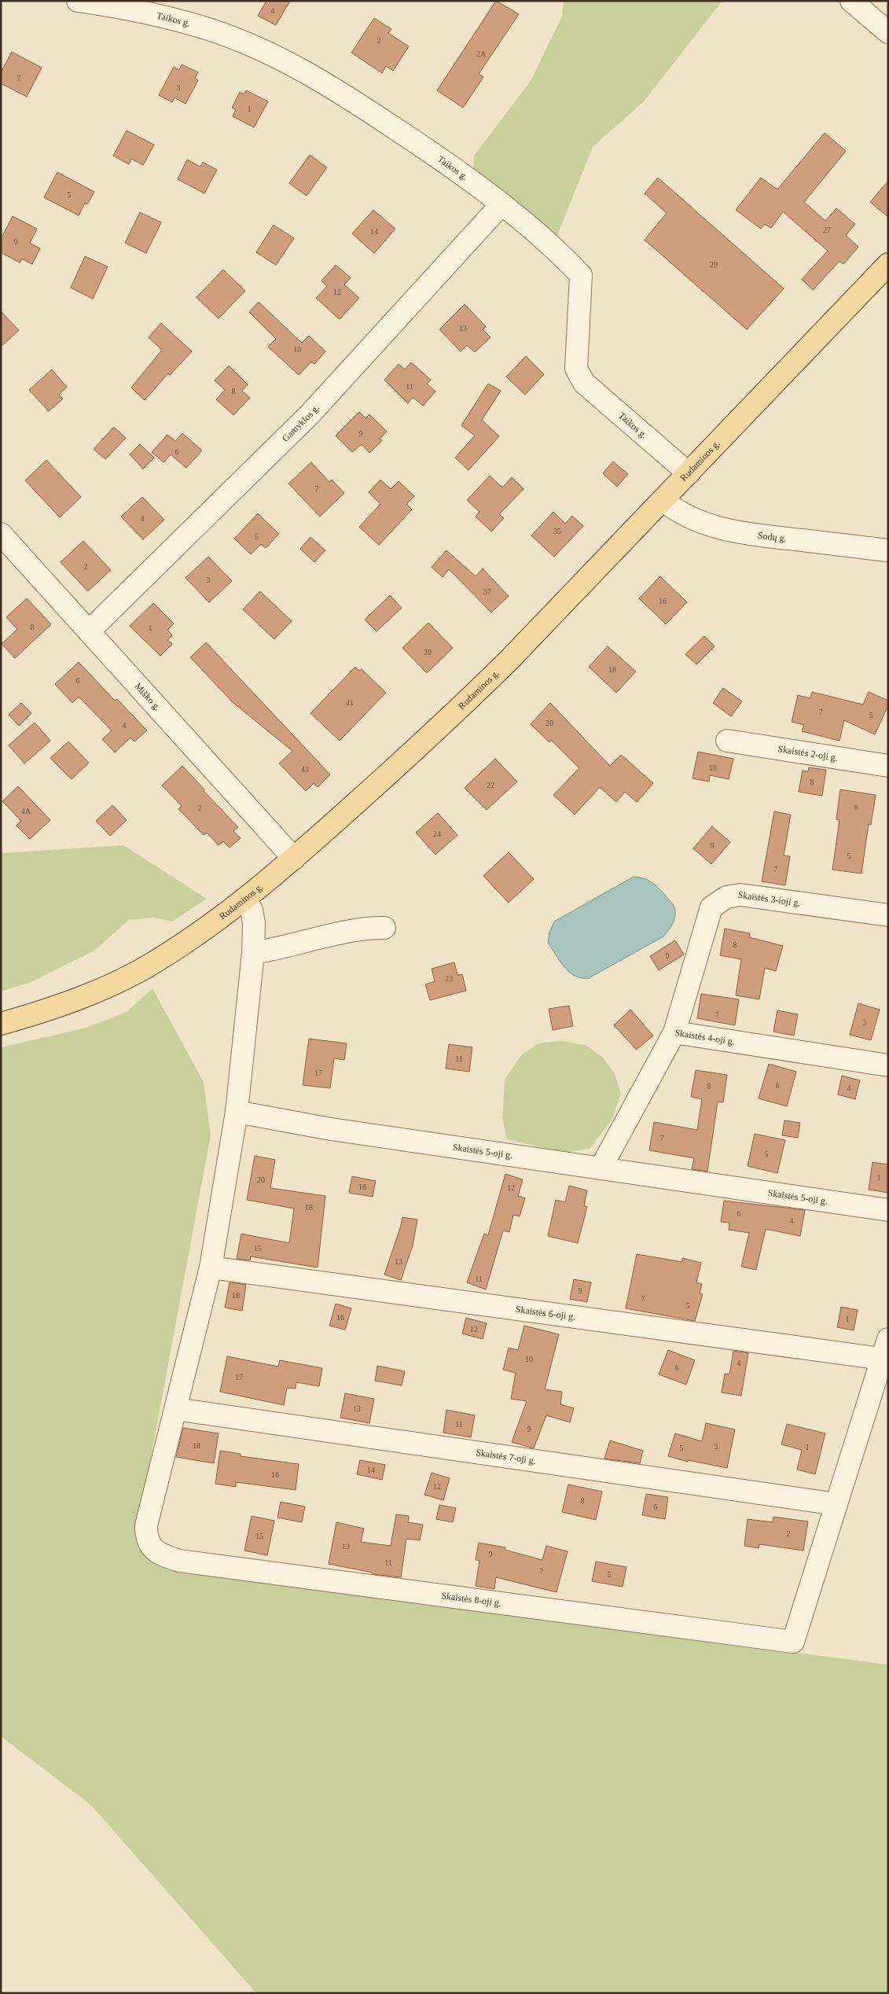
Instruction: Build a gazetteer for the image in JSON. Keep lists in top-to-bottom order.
{
  "streets": {
    "main road": ["Rudaminos g."],
    "street": [
      "Taikos g.",
      "Gamyklos g.",
      "Sodų g.",
      "Miško g.",
      "Skaistės 2-oji g.",
      "Skaistės 3-ioji g.",
      "Skaistės 4-oji g.",
      "Skaistės 5-oji g.",
      "Skaistės 6-oji g.",
      "Skaistės 7-oji g.",
      "Skaistės 8-oji g."
    ]
  },
  "crossings": [
    ["Taikos g.", "Gamyklos g."],
    ["Taikos g.", "Rudaminos g."],
    ["Gamyklos g.", "Miško g."],
    ["Rudaminos g.", "Sodų g."],
    ["Rudaminos g.", "Miško g."],
    ["Skaistės 3-ioji g.", "Skaistės 4-oji g."],
    ["Skaistės 4-oji g.", "Skaistės 5-oji g."],
    ["Skaistės 7-oji g.", "Skaistės 8-oji g."]
  ],
  "house_numbers": [
    "4",
    "2",
    "2A",
    "7",
    "3",
    "1",
    "5",
    "27",
    "14",
    "9",
    "29",
    "12",
    "13",
    "10",
    "11",
    "8",
    "9",
    "6",
    "7",
    "4",
    "35",
    "5",
    "2",
    "3",
    "37",
    "16",
    "8",
    "1",
    "39",
    "18",
    "6",
    "41",
    "7",
    "5",
    "20",
    "4",
    "10",
    "43",
    "8",
    "22",
    "6",
    "2",
    "4A",
    "24",
    "9",
    "5",
    "7",
    "8",
    "9",
    "23",
    "7",
    "3",
    "11",
    "17",
    "6",
    "8",
    "4",
    "7",
    "5",
    "1",
    "20",
    "16",
    "12",
    "18",
    "6",
    "4",
    "15",
    "13",
    "11",
    "9",
    "18",
    "7",
    "5",
    "16",
    "1",
    "12",
    "10",
    "4",
    "6",
    "17",
    "13",
    "11",
    "9",
    "18",
    "3",
    "1",
    "5",
    "14",
    "16",
    "12",
    "8",
    "6",
    "2",
    "15",
    "13",
    "9",
    "11",
    "7",
    "5"
  ]
}
